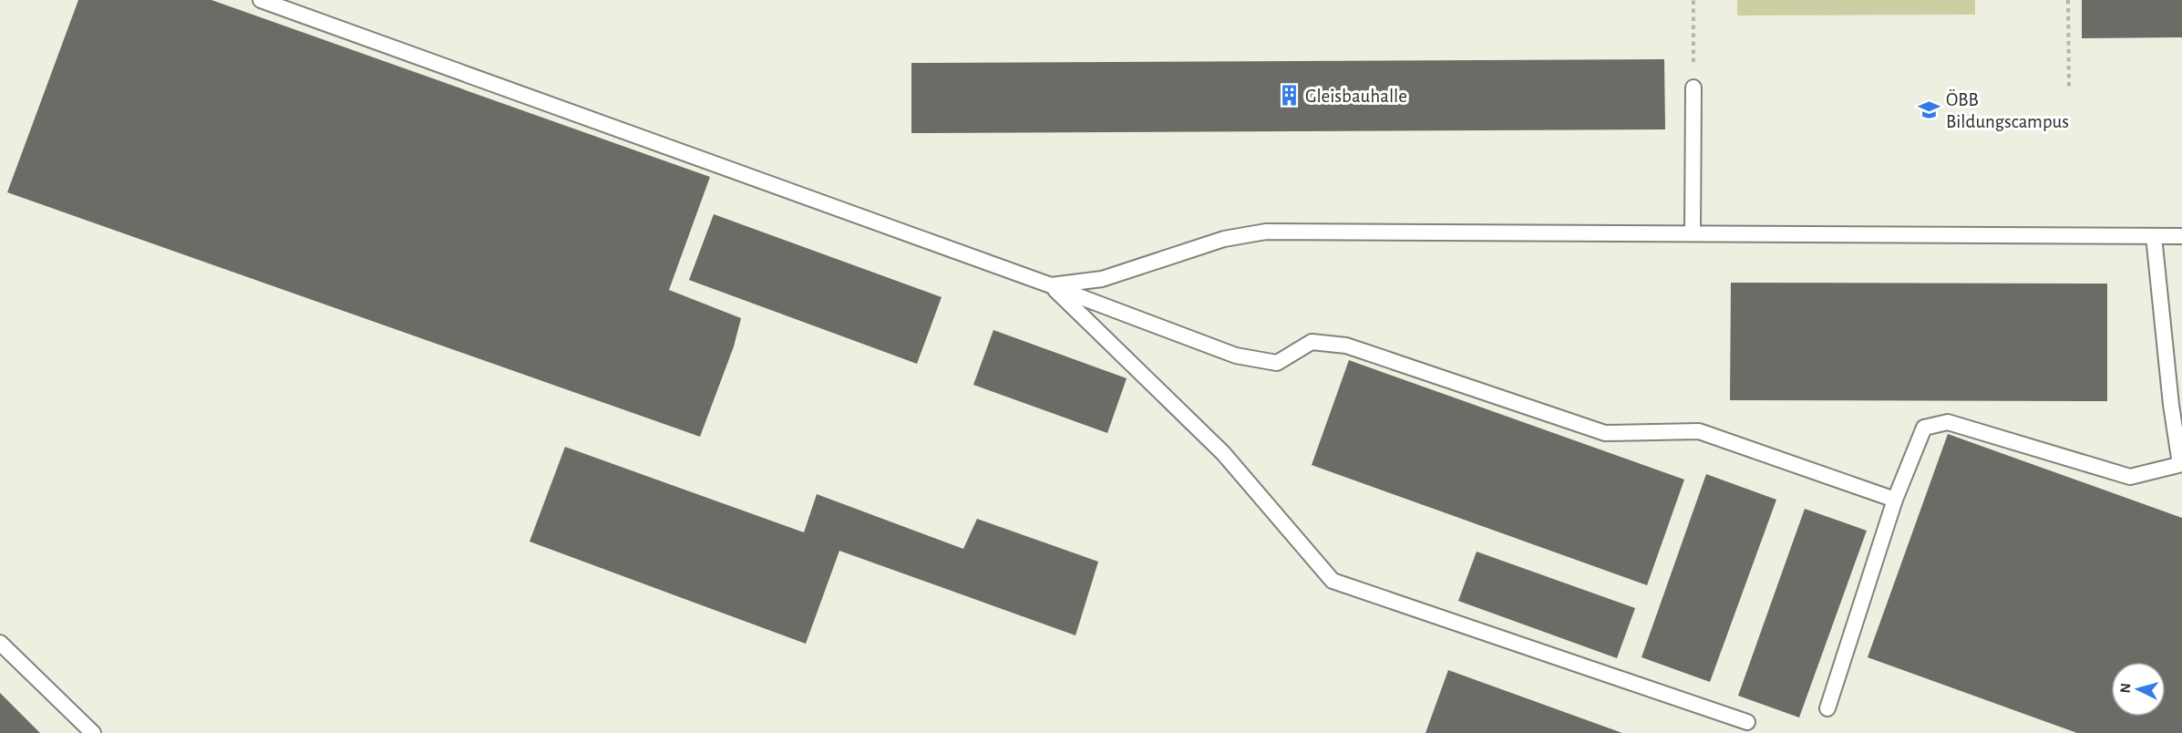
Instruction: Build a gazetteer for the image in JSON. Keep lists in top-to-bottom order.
{
  "places": {
    "building": ["Gleisbauhalle"],
    "school or university": ["ÖBB Bildungscampus"]
  },
  "north": "left"
}
